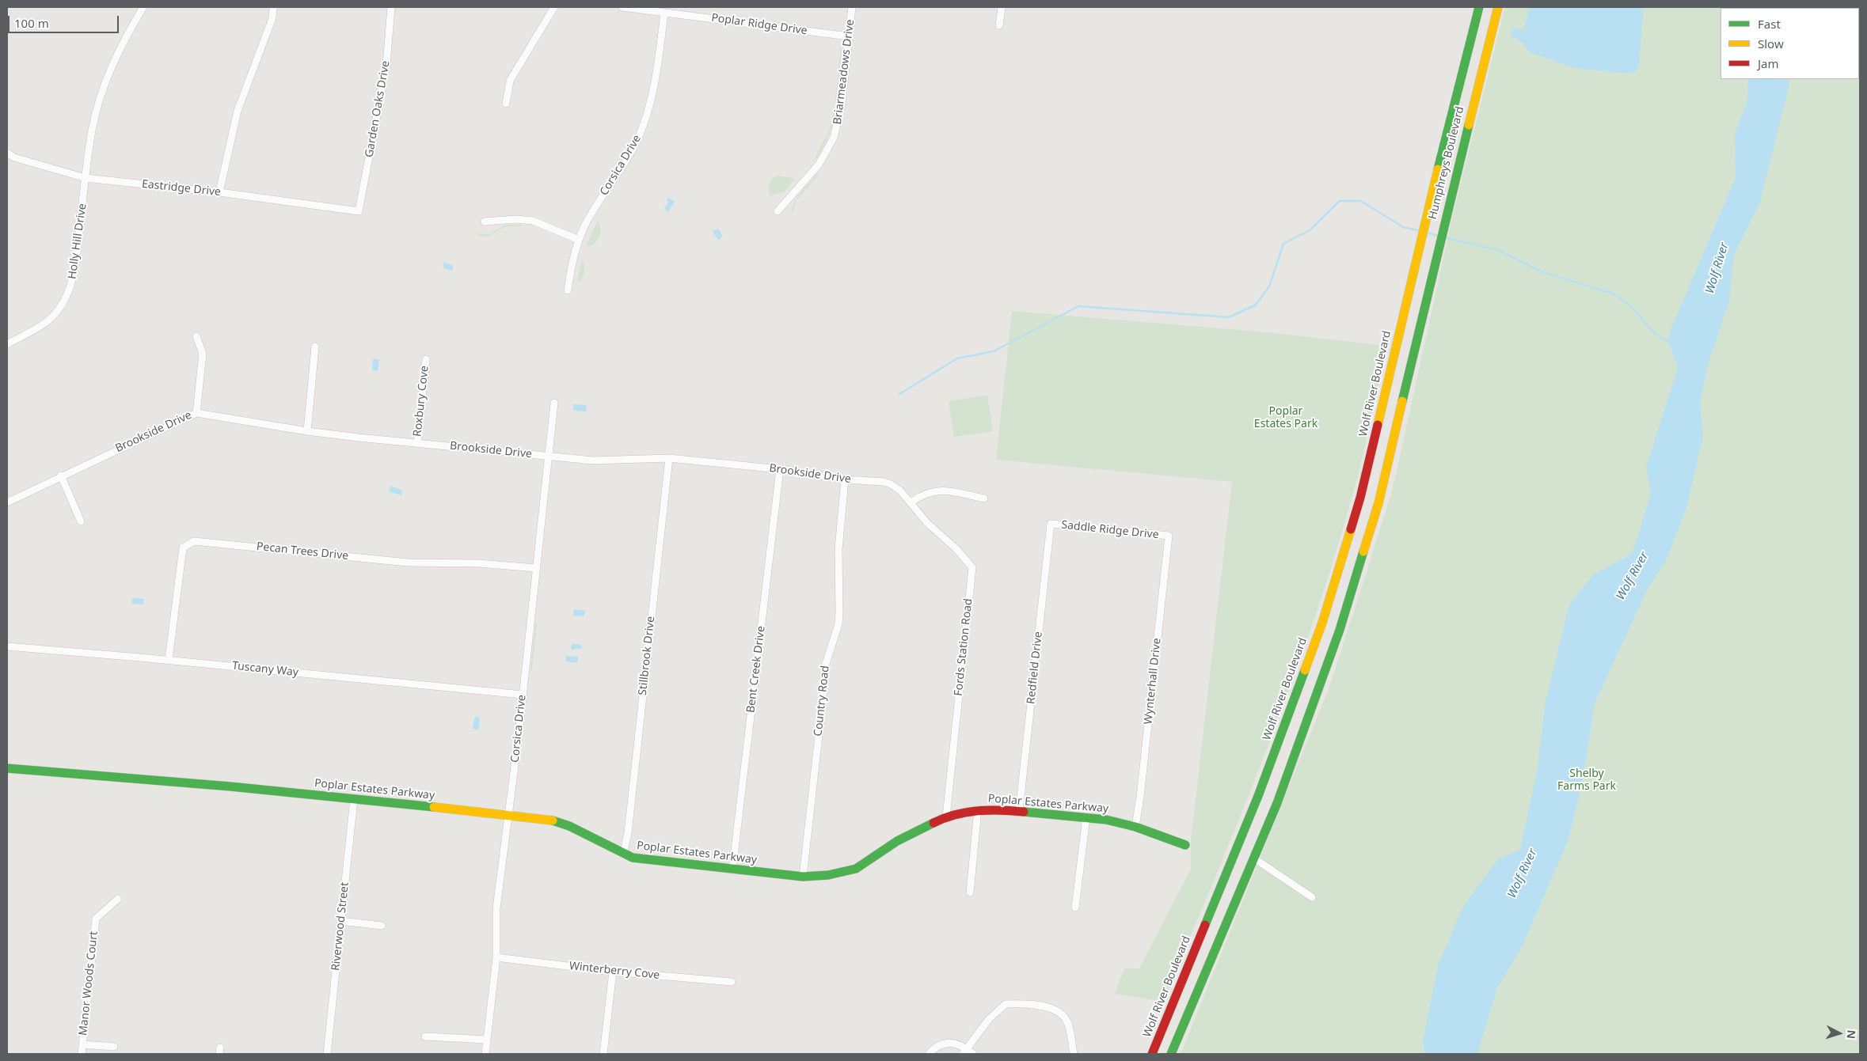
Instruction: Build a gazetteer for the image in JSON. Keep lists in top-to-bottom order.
{
  "streets": {
    "main road": ["Humphreys Boulevard", "Wolf River Boulevard", "Poplar Estates Parkway"],
    "street": [
      "Poplar Ridge Drive",
      "Briarmeadows Drive",
      "Garden Oaks Drive",
      "Corsica Drive",
      "Eastridge Drive",
      "Holly Hill Drive",
      "Roxbury Cove",
      "Brookside Drive",
      "Saddle Ridge Drive",
      "Pecan Trees Drive",
      "Fords Station Road",
      "Stillbrook Drive",
      "Redfield Drive",
      "Tuscany Way",
      "Bent Creek Drive",
      "Wynterhall Drive",
      "Country Road",
      "Riverwood Street",
      "Winterberry Cove",
      "Manor Woods Court"
    ]
  },
  "crossings": [
    ["Poplar Ridge Drive", "Briarmeadows Drive"],
    ["Poplar Ridge Drive", "Corsica Drive"],
    ["Garden Oaks Drive", "Eastridge Drive"],
    ["Humphreys Boulevard", "Wolf River Boulevard"],
    ["Corsica Drive", "Brookside Drive"],
    ["Corsica Drive", "Pecan Trees Drive"],
    ["Corsica Drive", "Tuscany Way"],
    ["Corsica Drive", "Poplar Estates Parkway"],
    ["Corsica Drive", "Winterberry Cove"],
    ["Eastridge Drive", "Holly Hill Drive"],
    ["Roxbury Cove", "Brookside Drive"],
    ["Brookside Drive", "Fords Station Road"],
    ["Brookside Drive", "Stillbrook Drive"],
    ["Brookside Drive", "Bent Creek Drive"],
    ["Brookside Drive", "Country Road"],
    ["Saddle Ridge Drive", "Redfield Drive"],
    ["Saddle Ridge Drive", "Wynterhall Drive"],
    ["Pecan Trees Drive", "Tuscany Way"],
    ["Fords Station Road", "Poplar Estates Parkway"],
    ["Stillbrook Drive", "Poplar Estates Parkway"],
    ["Redfield Drive", "Poplar Estates Parkway"],
    ["Bent Creek Drive", "Poplar Estates Parkway"],
    ["Wynterhall Drive", "Poplar Estates Parkway"],
    ["Country Road", "Poplar Estates Parkway"],
    ["Poplar Estates Parkway", "Riverwood Street"]
  ],
  "water": ["Wolf River"],
  "parks": ["Poplar Estates Park", "Shelby Farms Park"],
  "legend": ["Fast", "Slow", "Jam"],
  "scale_bar": "100 m",
  "north": "right"
}
